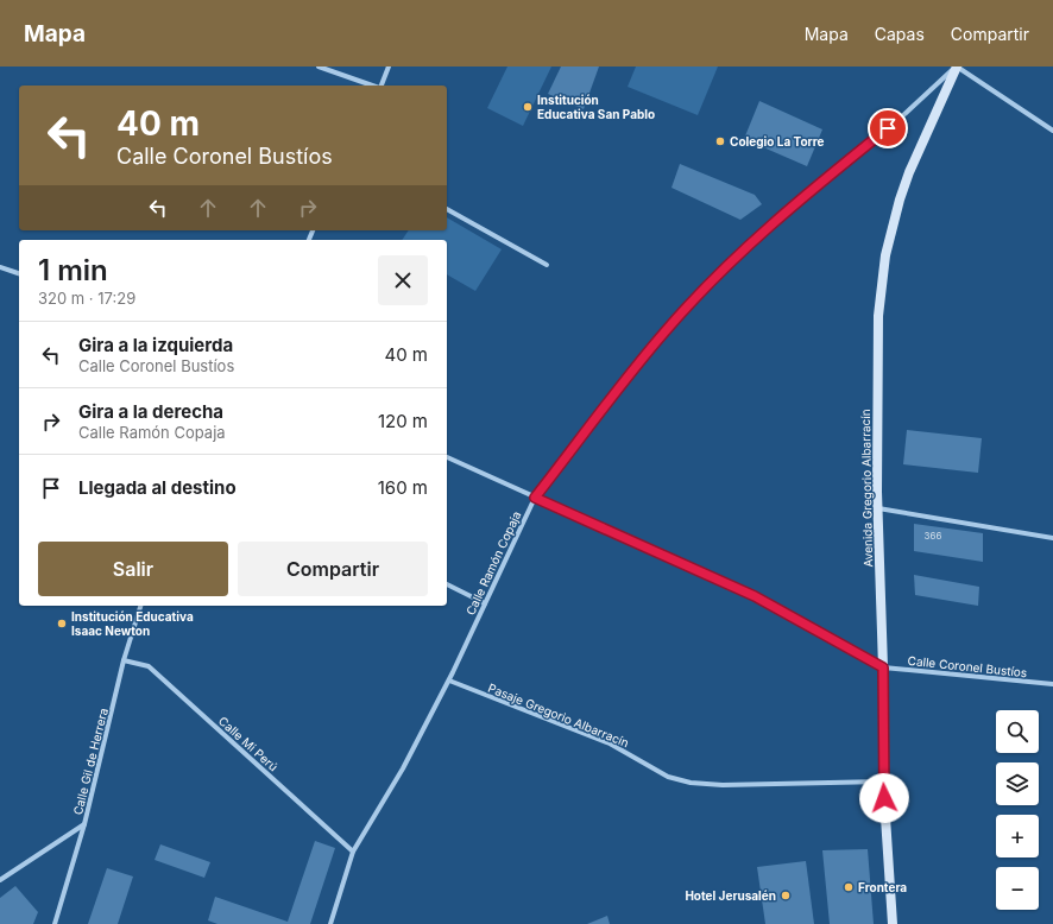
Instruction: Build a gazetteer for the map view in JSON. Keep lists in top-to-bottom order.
{
  "streets": {
    "street": [
      "Avenida Gregorio Albarracín",
      "Calle Ramón Copaja",
      "Calle Coronel Bustíos",
      "Pasaje Gregorio Albarracín",
      "Calle Mi Perú",
      "Calle Gil de Herrera"
    ]
  },
  "crossings": [
    ["Avenida Gregorio Albarracín", "Calle Ramón Copaja"],
    ["Avenida Gregorio Albarracín", "Calle Coronel Bustíos"],
    ["Avenida Gregorio Albarracín", "Pasaje Gregorio Albarracín"],
    ["Calle Ramón Copaja", "Calle Coronel Bustíos"],
    ["Calle Ramón Copaja", "Pasaje Gregorio Albarracín"],
    ["Calle Ramón Copaja", "Calle Mi Perú"],
    ["Calle Mi Perú", "Calle Gil de Herrera"]
  ],
  "places": [
    "Institución Educativa San Pablo",
    "Colegio La Torre",
    "Institución Educativa Isaac Newton",
    "Frontera",
    "Hotel Jerusalén"
  ],
  "house_numbers": ["366"],
  "page": {
    "header": "Mapa",
    "nav": ["Mapa", "Capas", "Compartir"],
    "turn": ["40 m", "Calle Coronel Bustíos"],
    "heading": ["1 min", "320 m · 17:29"],
    "list": [
      {
        "name": "Gira a la izquierda",
        "note": "Calle Coronel Bustíos",
        "value": "40 m"
      },
      {
        "name": "Gira a la derecha",
        "note": "Calle Ramón Copaja",
        "value": "120 m"
      },
      {
        "name": "Llegada al destino",
        "value": "160 m"
      }
    ],
    "buttons": ["Salir", "Compartir"],
    "map_buttons": ["+", "−"]
  }
}
